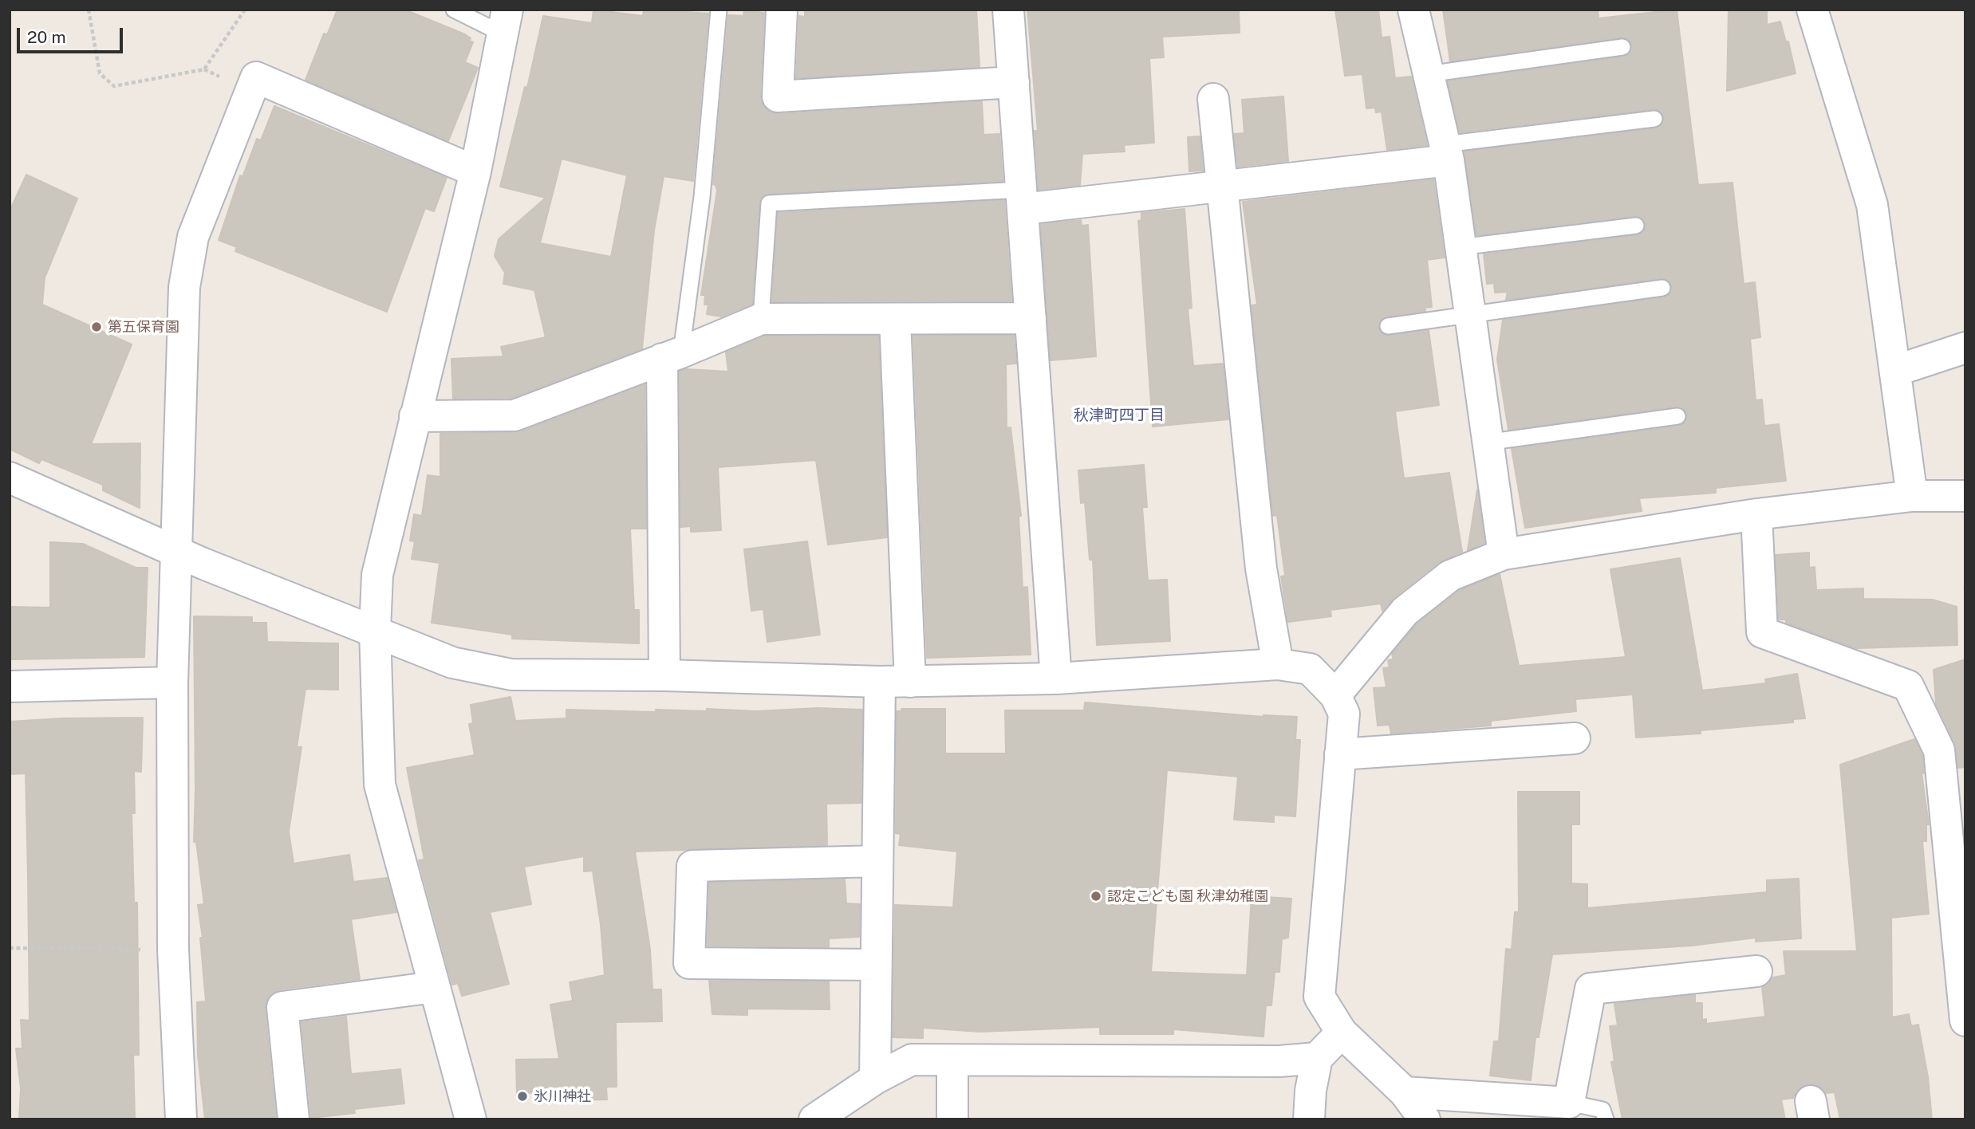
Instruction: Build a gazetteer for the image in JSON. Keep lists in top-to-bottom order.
{
  "districts": ["秋津町四丁目"],
  "places": ["第五保育園", "認定こども園 秋津幼稚園", "氷川神社"],
  "scale_bar": "20 m"
}
